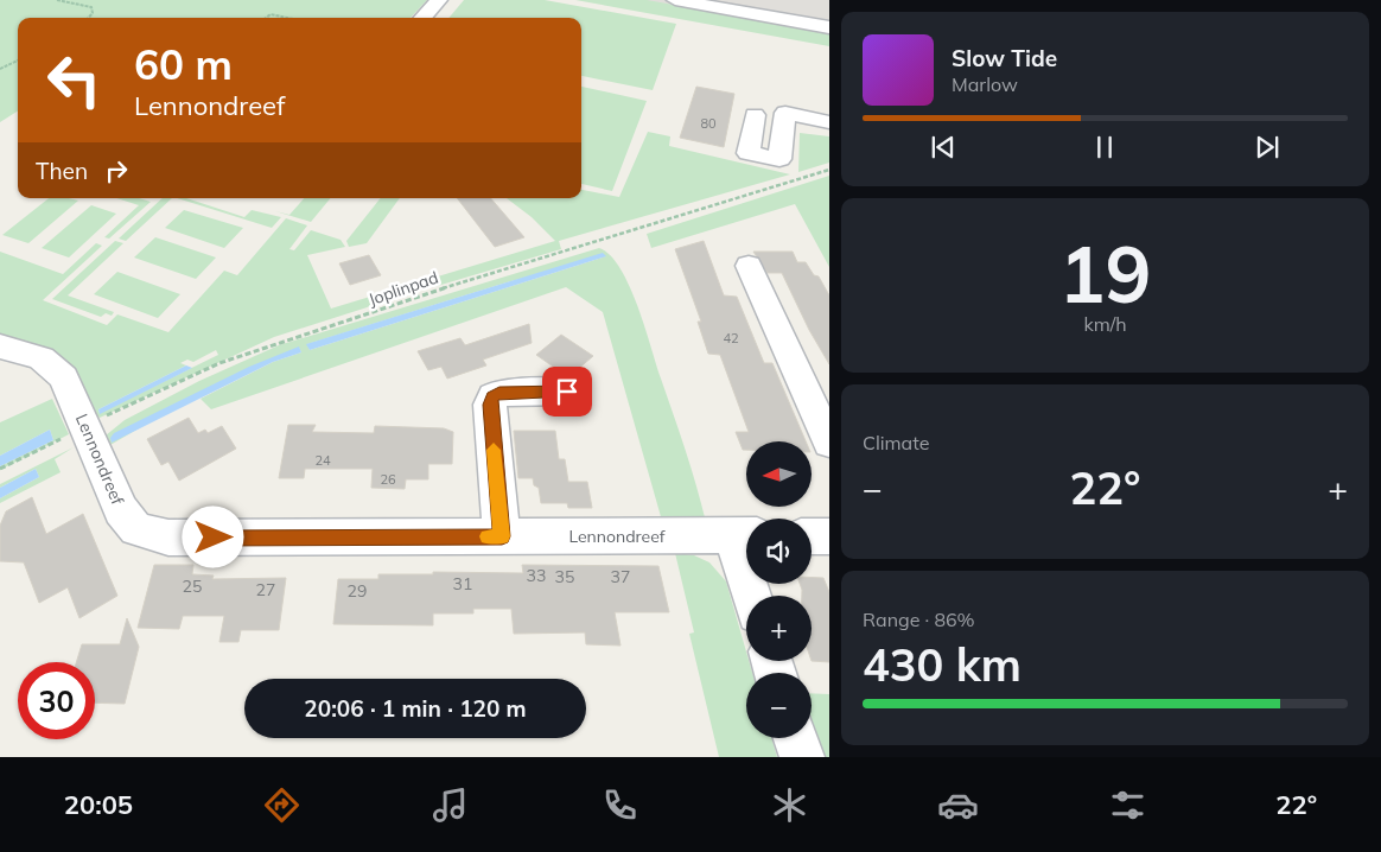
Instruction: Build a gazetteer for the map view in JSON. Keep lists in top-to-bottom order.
{
  "streets": {
    "street": ["Lennondreef"],
    "path": ["Joplinpad"]
  },
  "crossings": [
    ["Joplinpad", "Lennondreef"]
  ],
  "house_numbers": [
    "80",
    "42",
    "24",
    "26",
    "33",
    "35",
    "37",
    "31",
    "25",
    "27",
    "29"
  ],
  "north": "left",
  "page": {
    "turn": ["60 m", "Lennondreef"],
    "song": ["Slow Tide", "Marlow"],
    "then": "Then",
    "tile": [
      ["19", "km/h"],
      "Climate",
      ["Range · 86%", "430 km"]
    ],
    "map_buttons": ["+", "−"],
    "heat": ["−", "22°", "+"],
    "limit": "30",
    "trip": "20:06 · 1 min · 120 m",
    "tabs": ["20:05", "22°"]
  }
}
